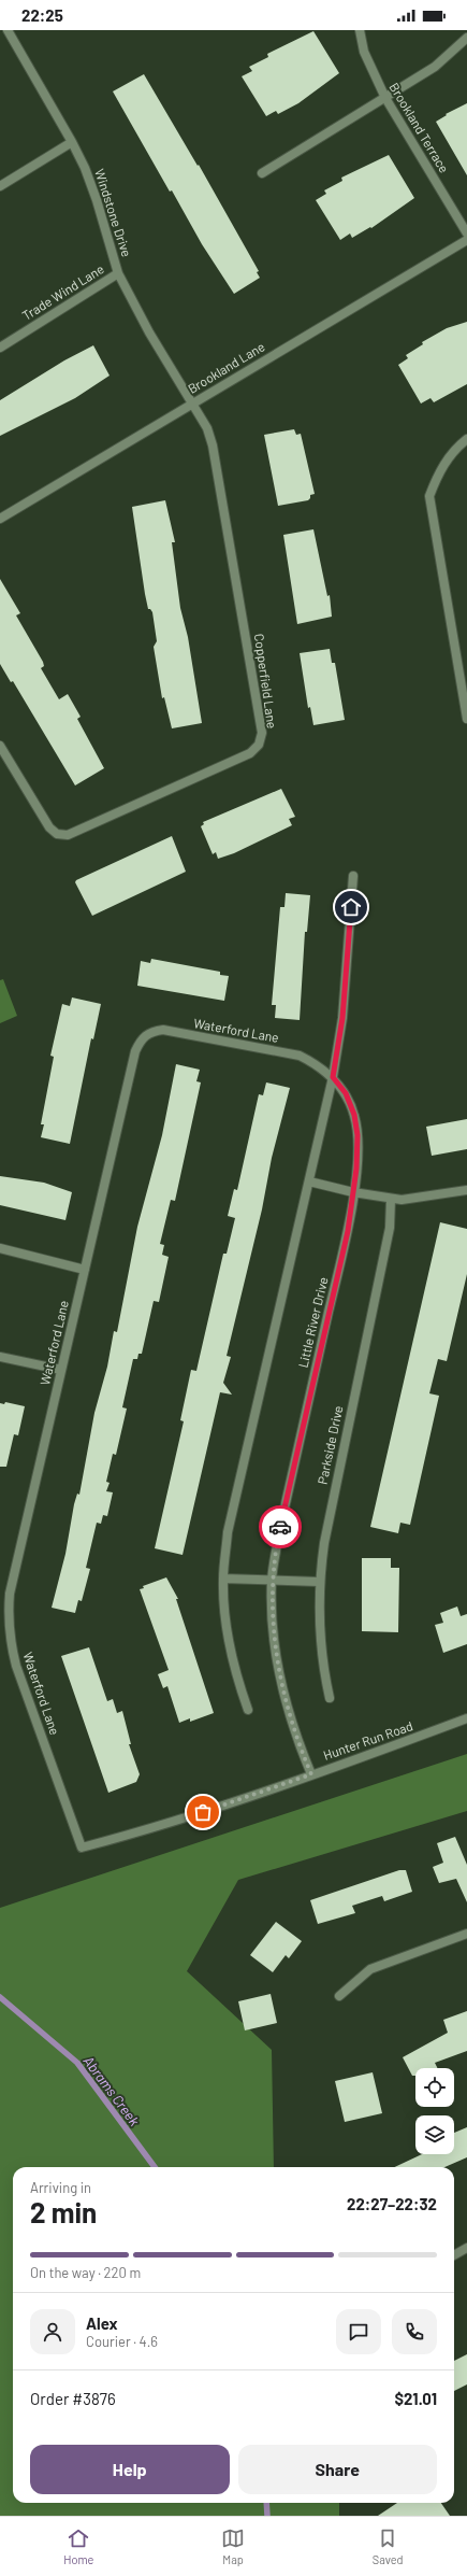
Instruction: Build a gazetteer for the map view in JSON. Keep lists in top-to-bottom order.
{
  "streets": {
    "street": [
      "Brookland Terrace",
      "Windstone Drive",
      "Trade Wind Lane",
      "Brookland Lane",
      "Copperfield Lane",
      "Waterford Lane",
      "Little River Drive",
      "Parkside Drive",
      "Hunter Run Road"
    ]
  },
  "crossings": [
    ["Windstone Drive", "Trade Wind Lane"],
    ["Windstone Drive", "Brookland Lane"],
    ["Windstone Drive", "Copperfield Lane"],
    ["Brookland Lane", "Copperfield Lane"],
    ["Waterford Lane", "Little River Drive"],
    ["Waterford Lane", "Hunter Run Road"],
    ["Little River Drive", "Hunter Run Road"]
  ],
  "water": ["Abrams Creek"],
  "page": {
    "status": "22:25",
    "heading": ["2 min", "Arriving in", "22:27–22:32"],
    "panel": [
      "Alex",
      "Courier · 4.6",
      "Order #3876",
      "$21.01"
    ],
    "bar": "On the way · 220 m",
    "buttons": ["Help", "Share"],
    "tabs": ["Home", "Map", "Saved"]
  }
}
